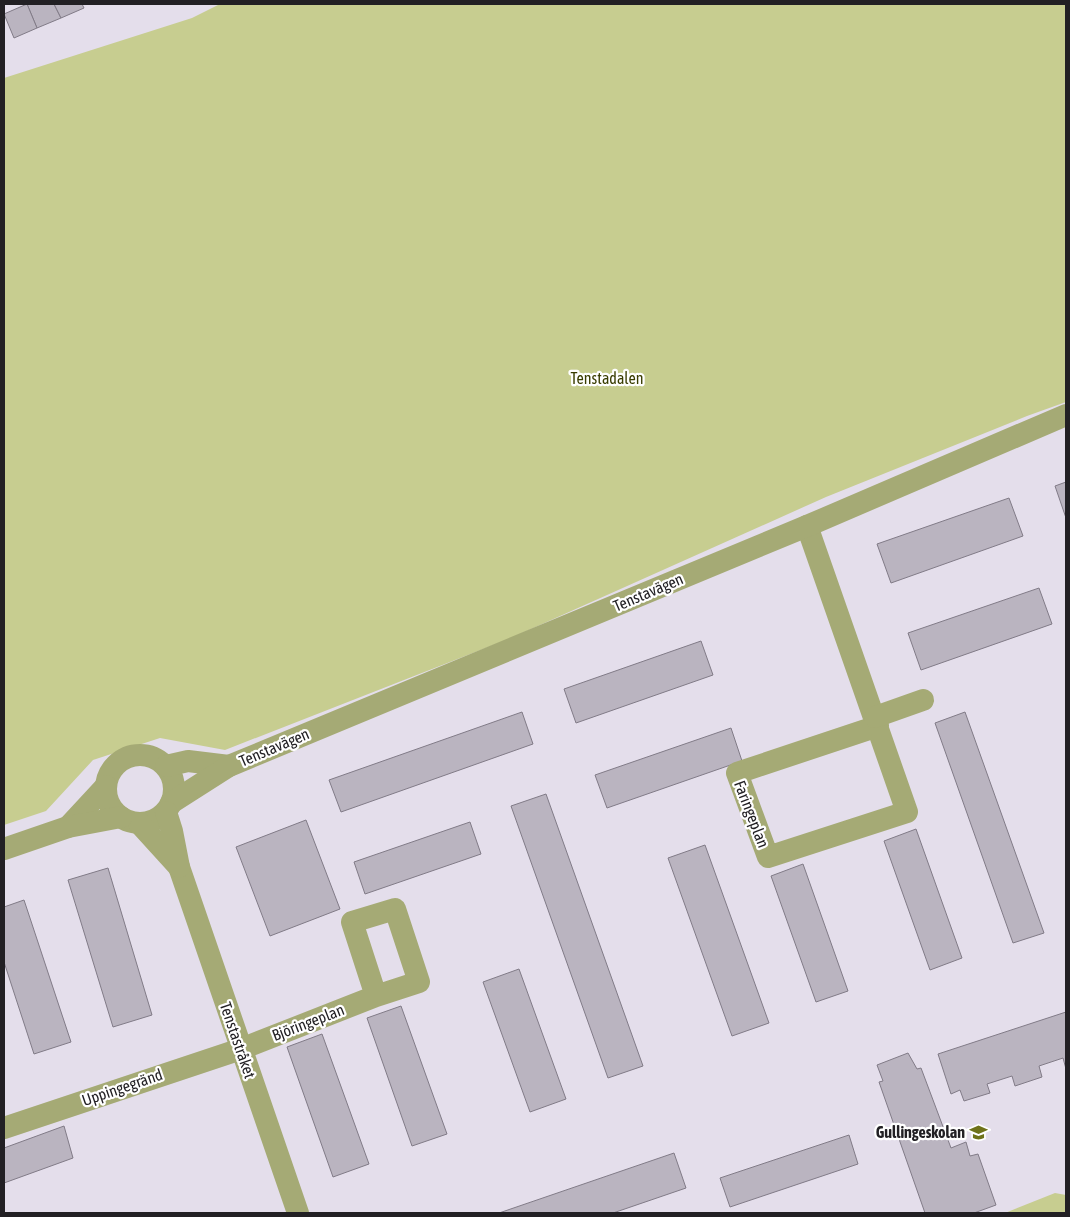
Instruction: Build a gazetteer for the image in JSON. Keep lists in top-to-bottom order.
{
  "streets": {
    "street": [
      "Tenstavägen",
      "Faringeplan",
      "Björingeplan",
      "Tenstastråket",
      "Uppingegränd"
    ]
  },
  "crossings": [
    ["Tenstavägen", "Faringeplan"],
    ["Tenstavägen", "Tenstastråket"],
    ["Björingeplan", "Tenstastråket"],
    ["Björingeplan", "Uppingegränd"],
    ["Tenstastråket", "Uppingegränd"]
  ],
  "parks": ["Tenstadalen"],
  "places": {
    "school or university": ["Gullingeskolan"]
  }
}
